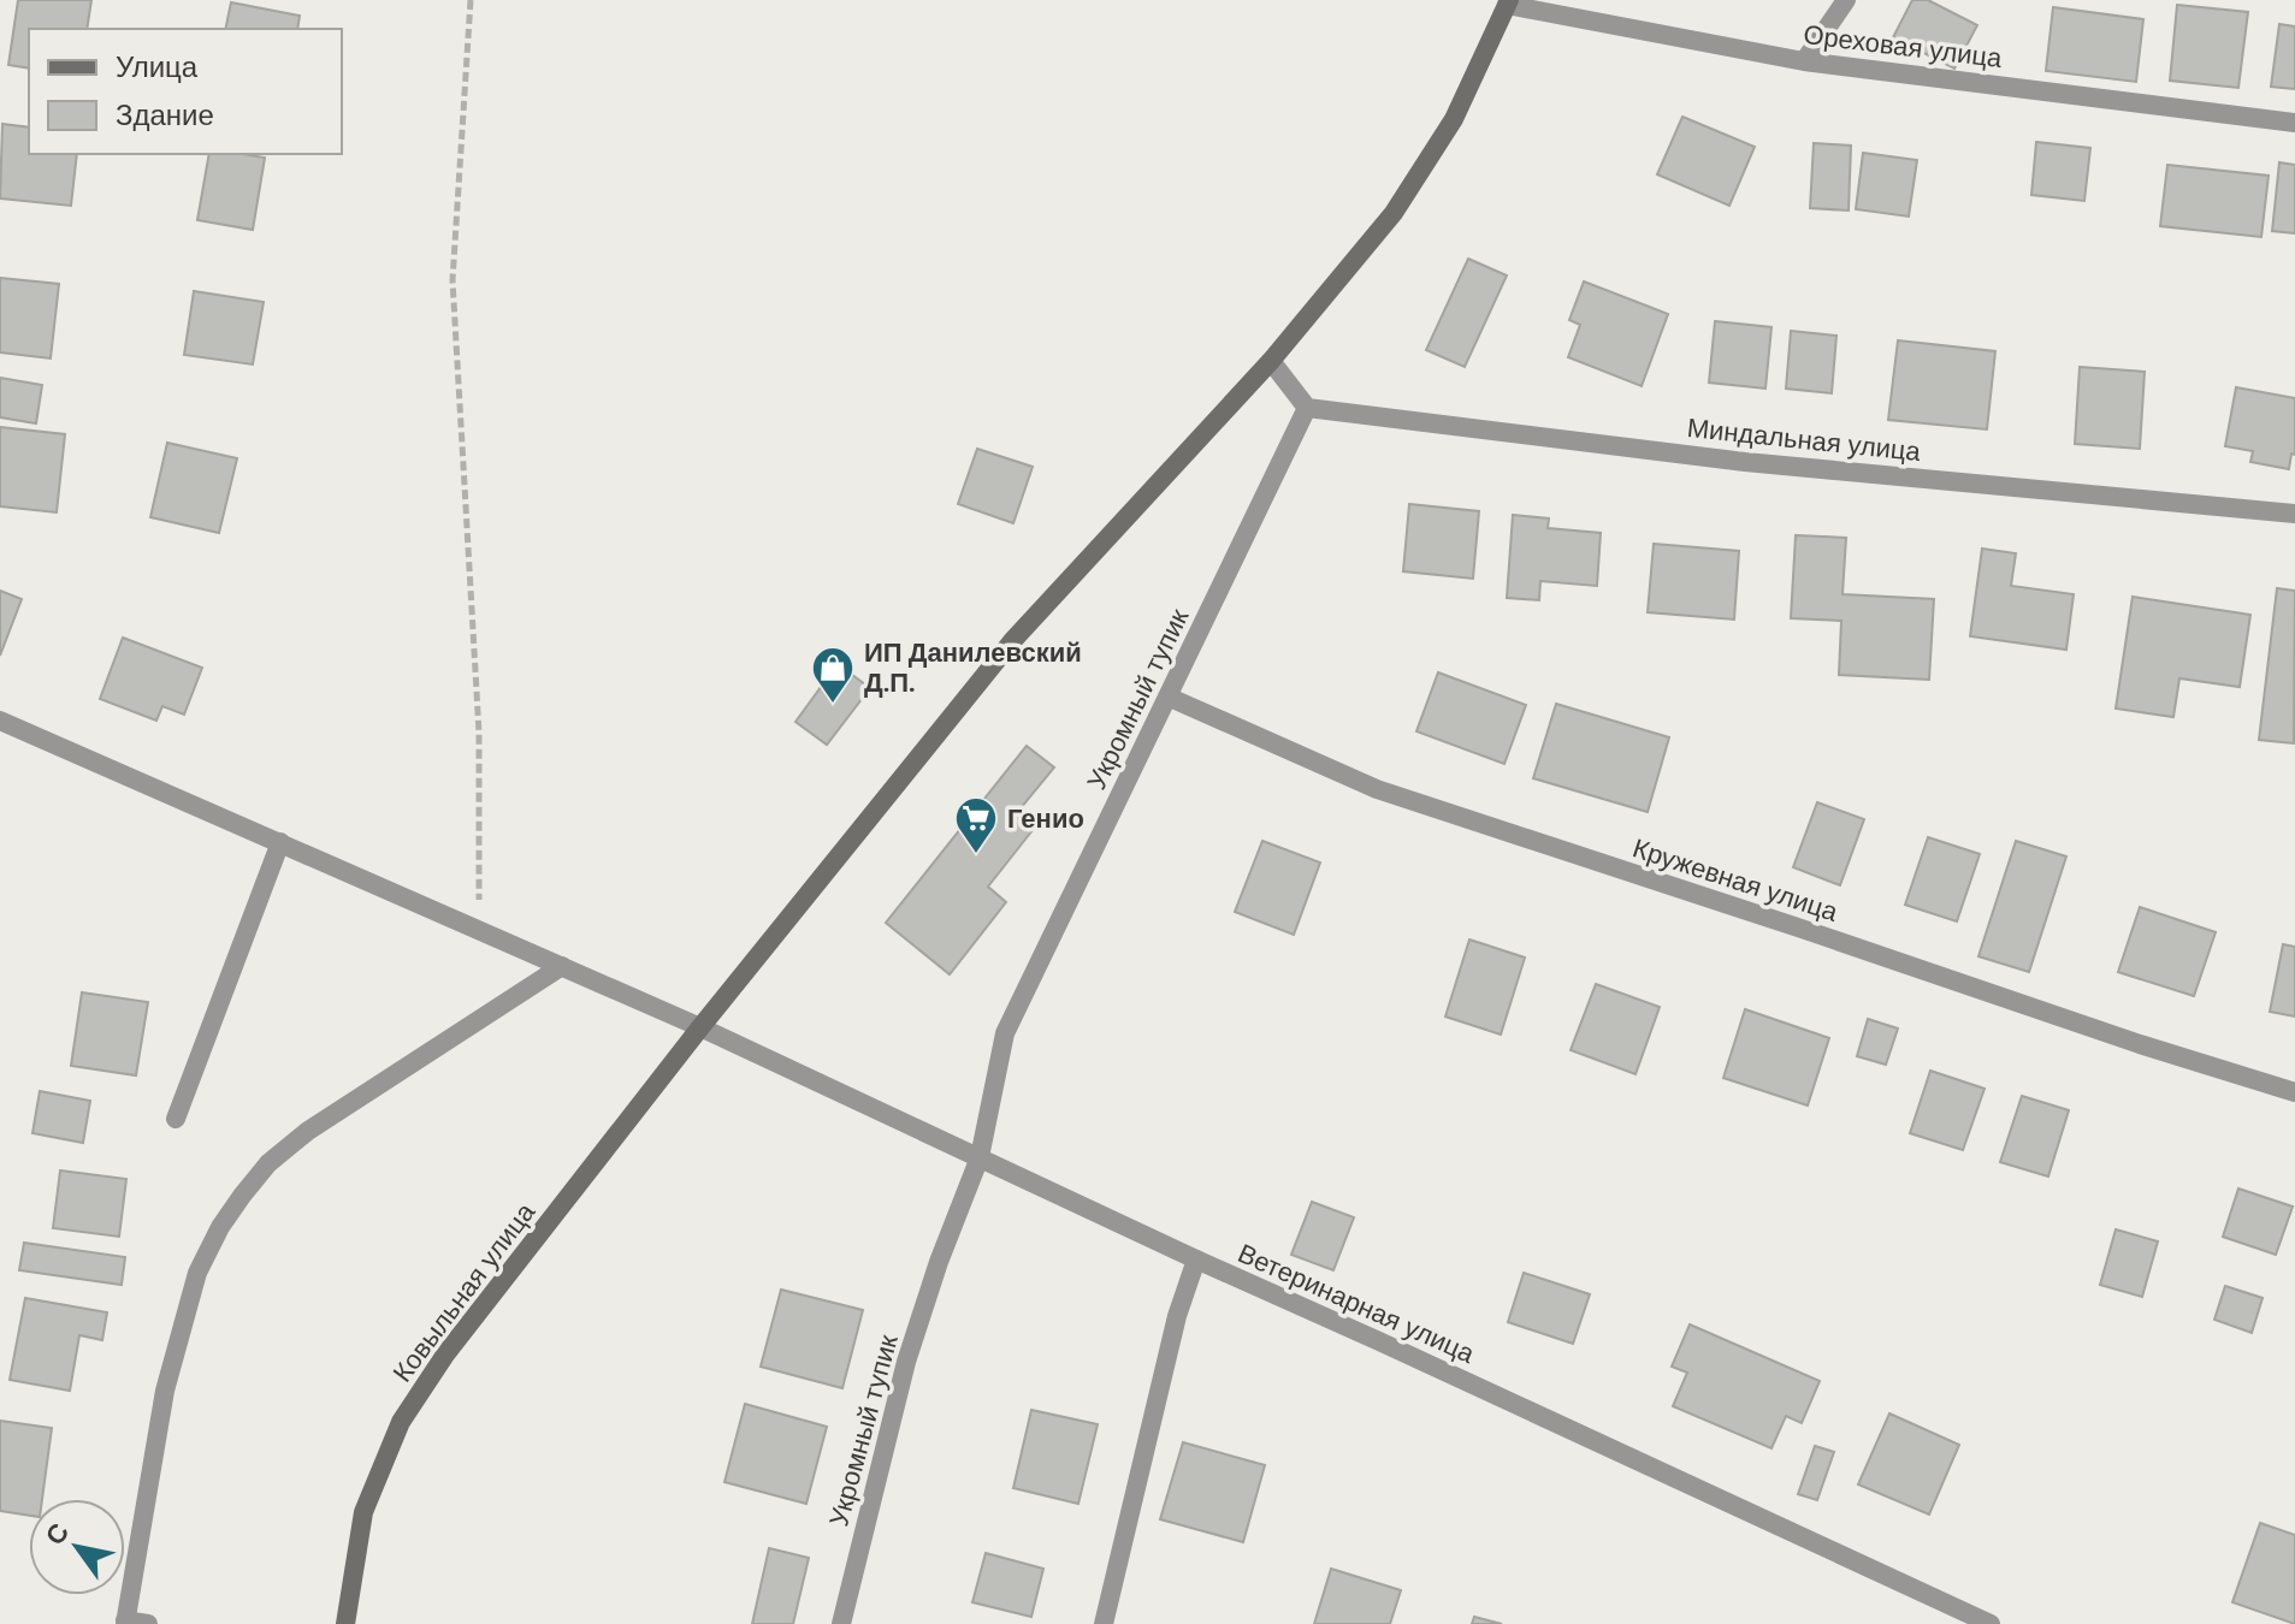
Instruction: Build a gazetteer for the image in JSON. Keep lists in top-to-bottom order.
{
  "streets": {
    "street": [
      "Ореховая улица",
      "Миндальная улица",
      "Укромный тупик",
      "Кружевная улица",
      "Ковыльная улица",
      "Ветеринарная улица"
    ]
  },
  "crossings": [
    ["Ореховая улица", "Ковыльная улица"],
    ["Миндальная улица", "Укромный тупик"],
    ["Укромный тупик", "Кружевная улица"],
    ["Укромный тупик", "Ветеринарная улица"],
    ["Ковыльная улица", "Ветеринарная улица"]
  ],
  "places": {
    "shop": ["ИП Данилевский Д.П."],
    "supermarket": ["Генио"]
  },
  "legend": ["Улица", "Здание"],
  "north": "top left"
}
